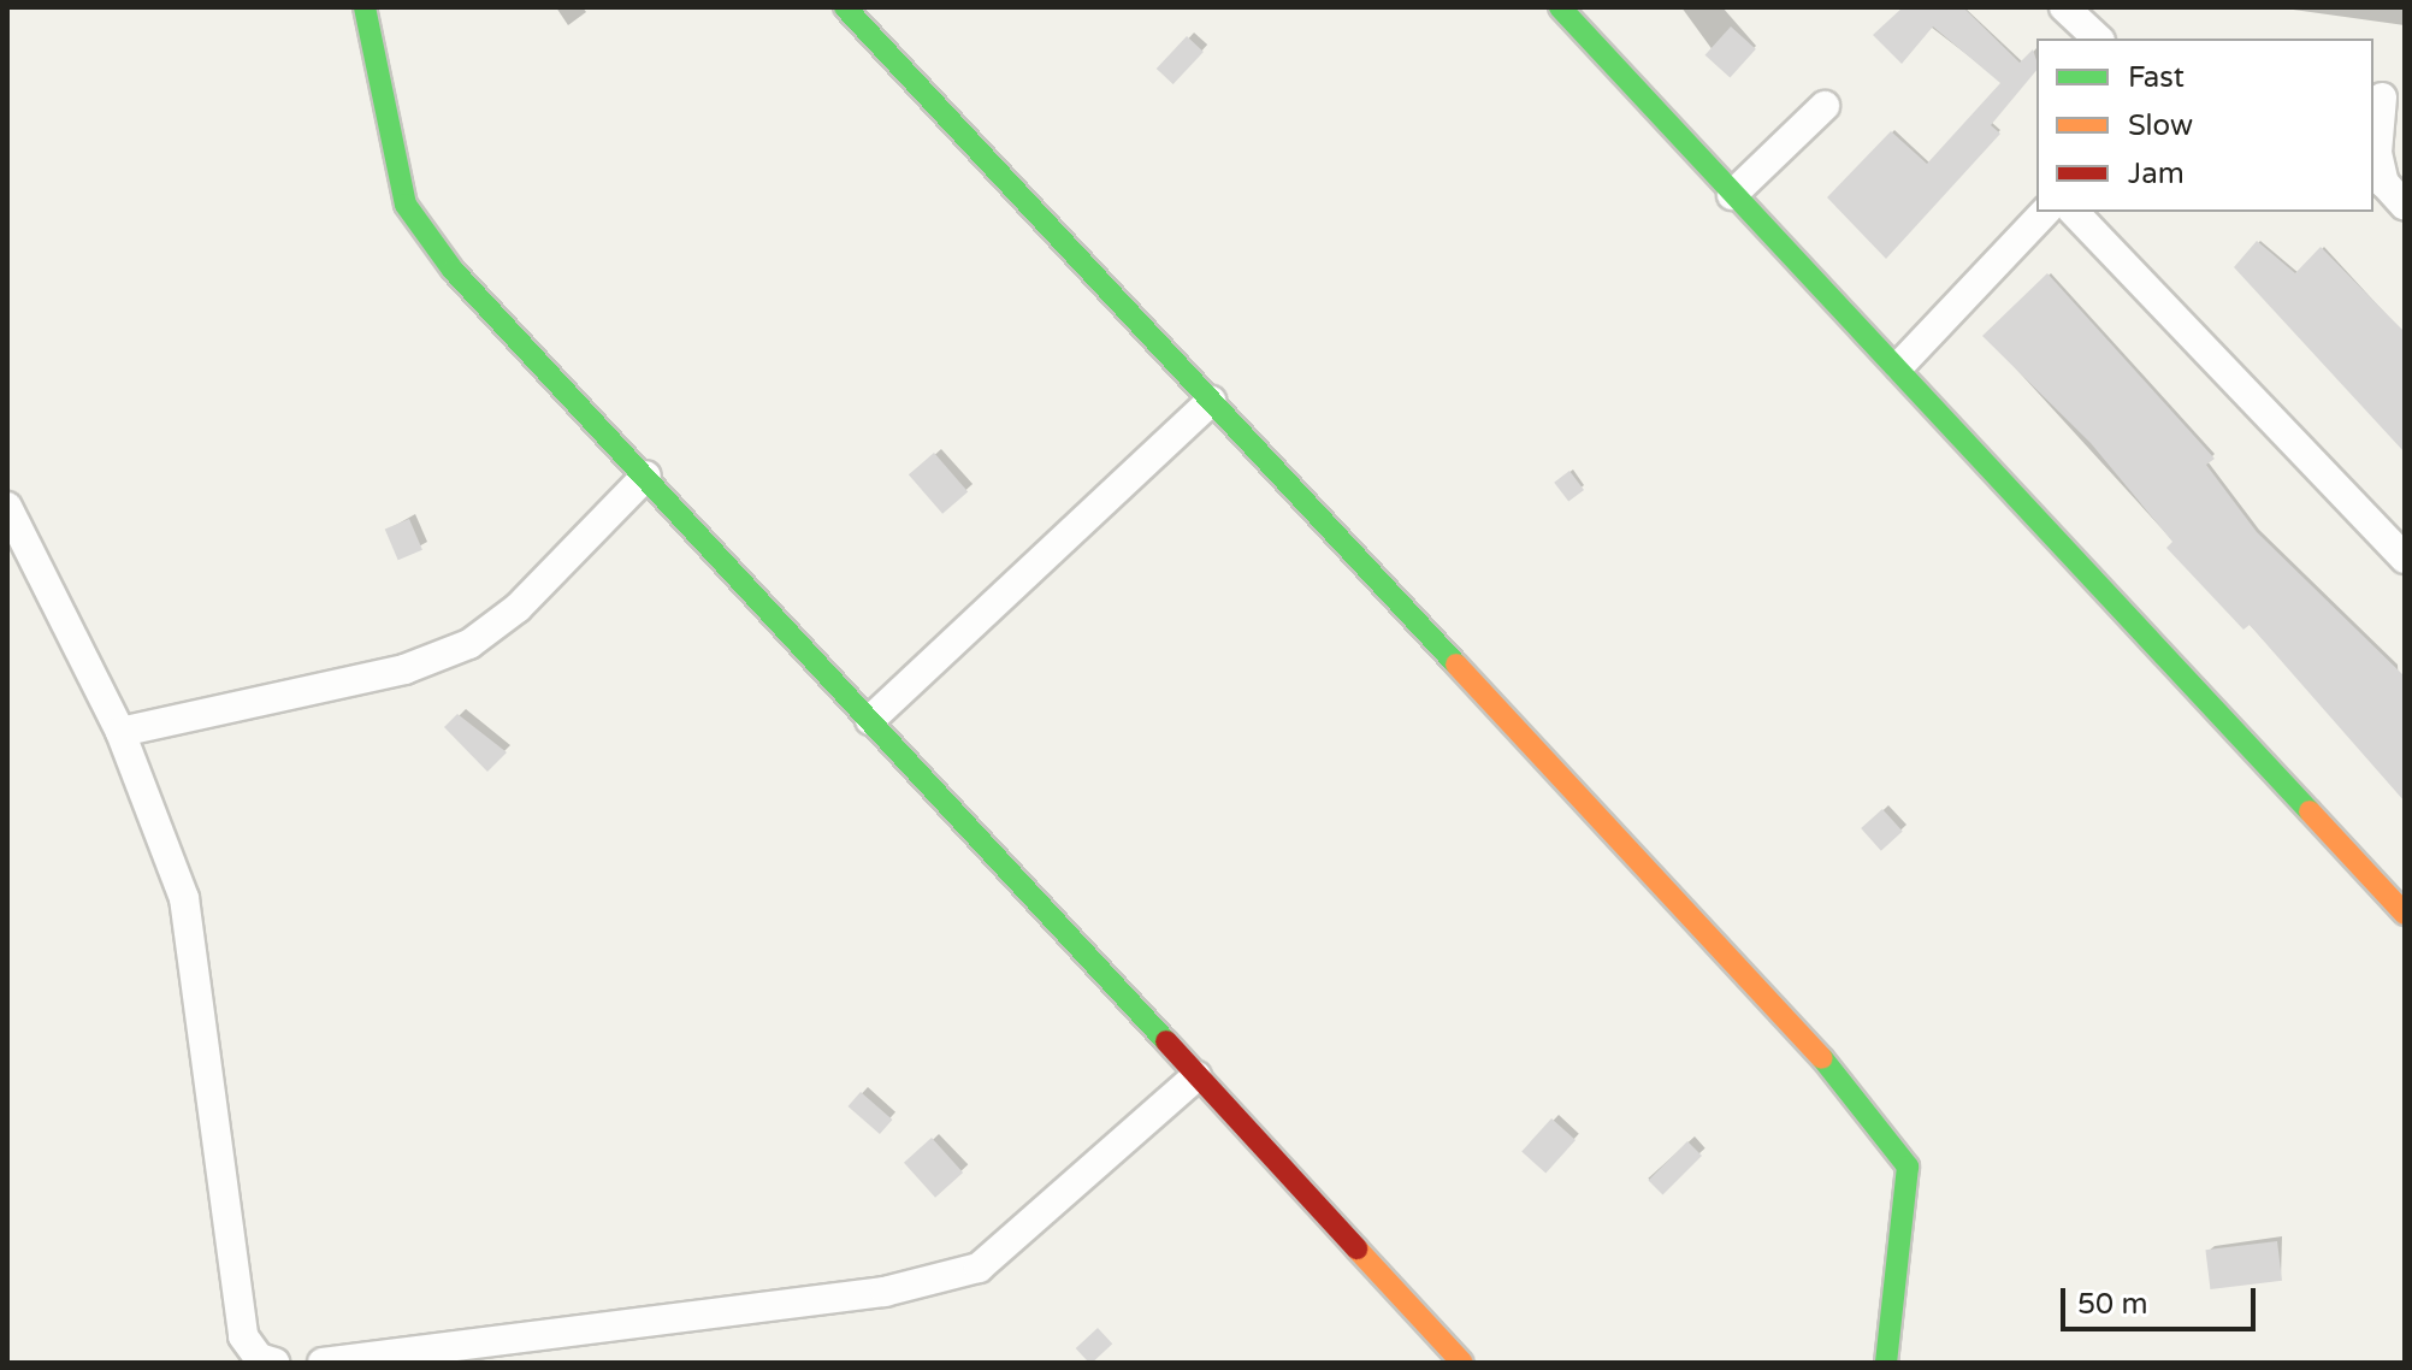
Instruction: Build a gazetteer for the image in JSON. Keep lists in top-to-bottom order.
{
  "legend": ["Fast", "Slow", "Jam"],
  "scale_bar": "50 m"
}
